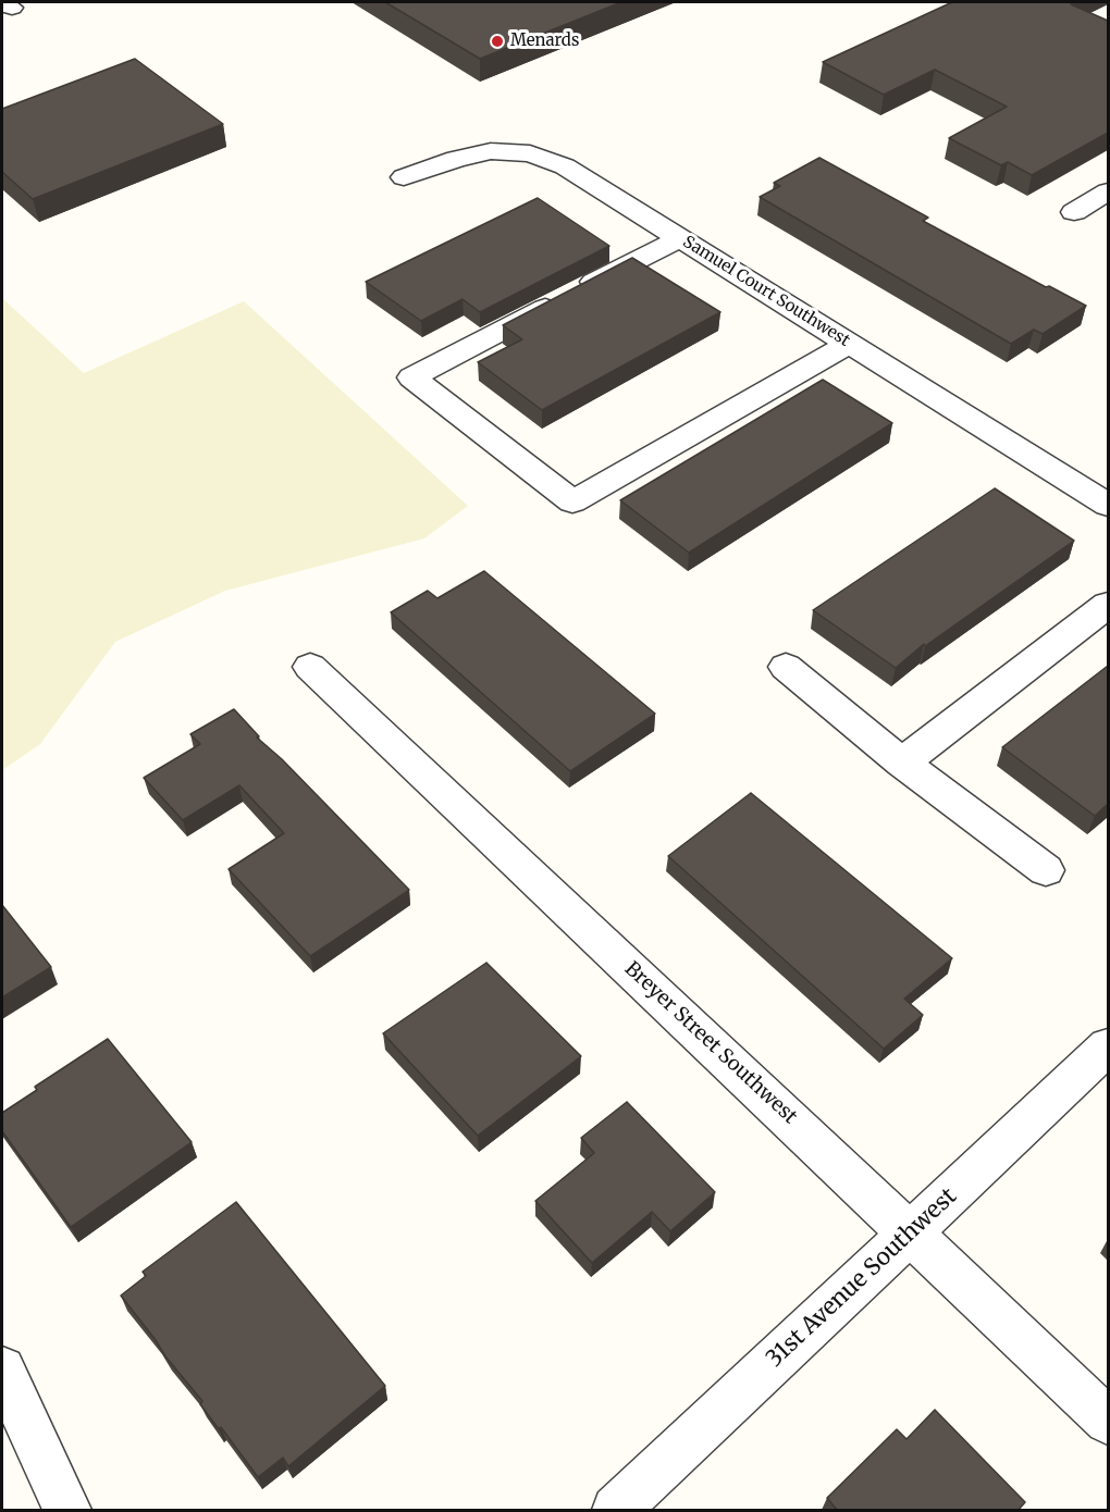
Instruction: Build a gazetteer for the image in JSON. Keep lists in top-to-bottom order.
{
  "streets": {
    "street": ["Samuel Court Southwest", "Breyer Street Southwest", "31st Avenue Southwest"]
  },
  "crossings": [
    ["Breyer Street Southwest", "31st Avenue Southwest"]
  ],
  "places": ["Menards"]
}
